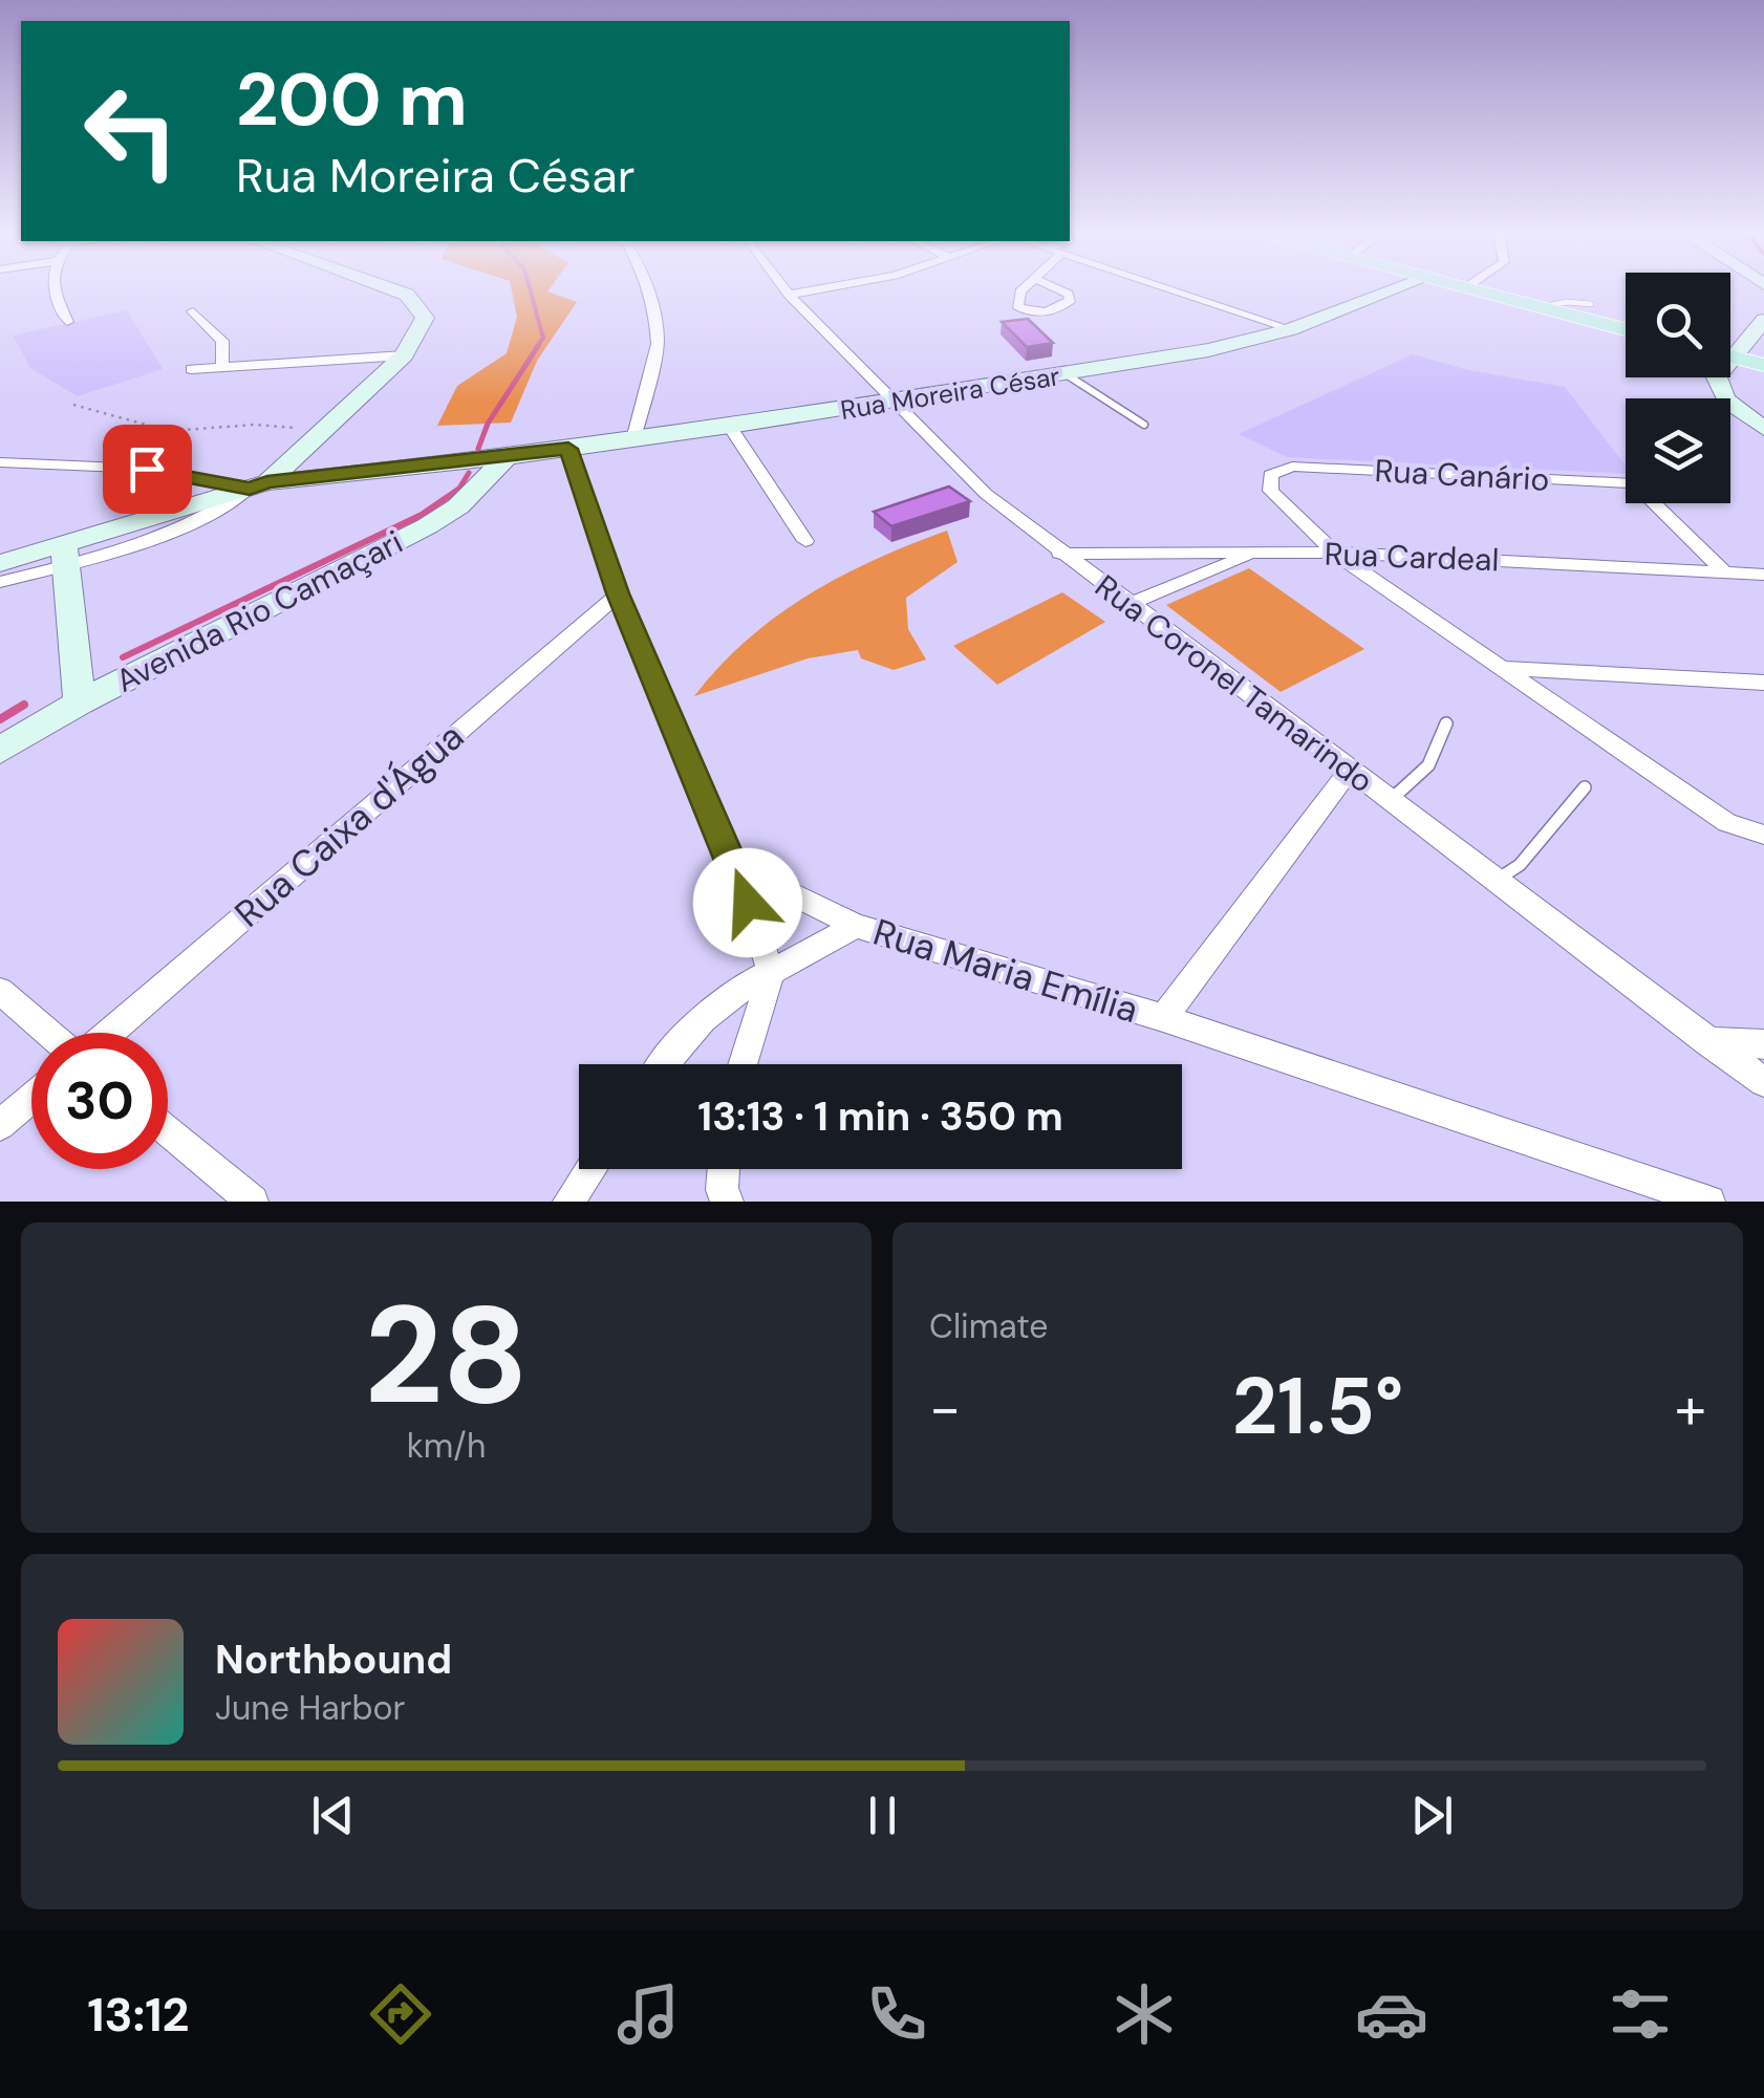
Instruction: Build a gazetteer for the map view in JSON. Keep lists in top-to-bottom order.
{
  "streets": {
    "street": [
      "Rua Moreira César",
      "Rua Canário",
      "Rua Cardeal",
      "Avenida Rio Camaçari",
      "Rua Coronel Tamarindo",
      "Rua Caixa d'Água",
      "Rua Maria Emília"
    ]
  },
  "crossings": [
    ["Rua Moreira César", "Avenida Rio Camaçari"],
    ["Rua Moreira César", "Rua Coronel Tamarindo"],
    ["Rua Canário", "Rua Cardeal"],
    ["Rua Cardeal", "Rua Coronel Tamarindo"]
  ],
  "page": {
    "turn": ["200 m", "Rua Moreira César"],
    "limit": "30",
    "trip": "13:13 · 1 min · 350 m",
    "tile": [
      ["28", "km/h"],
      "Climate"
    ],
    "heat": ["−", "21.5°", "+"],
    "song": ["Northbound", "June Harbor"],
    "tabs": "13:12"
  }
}
